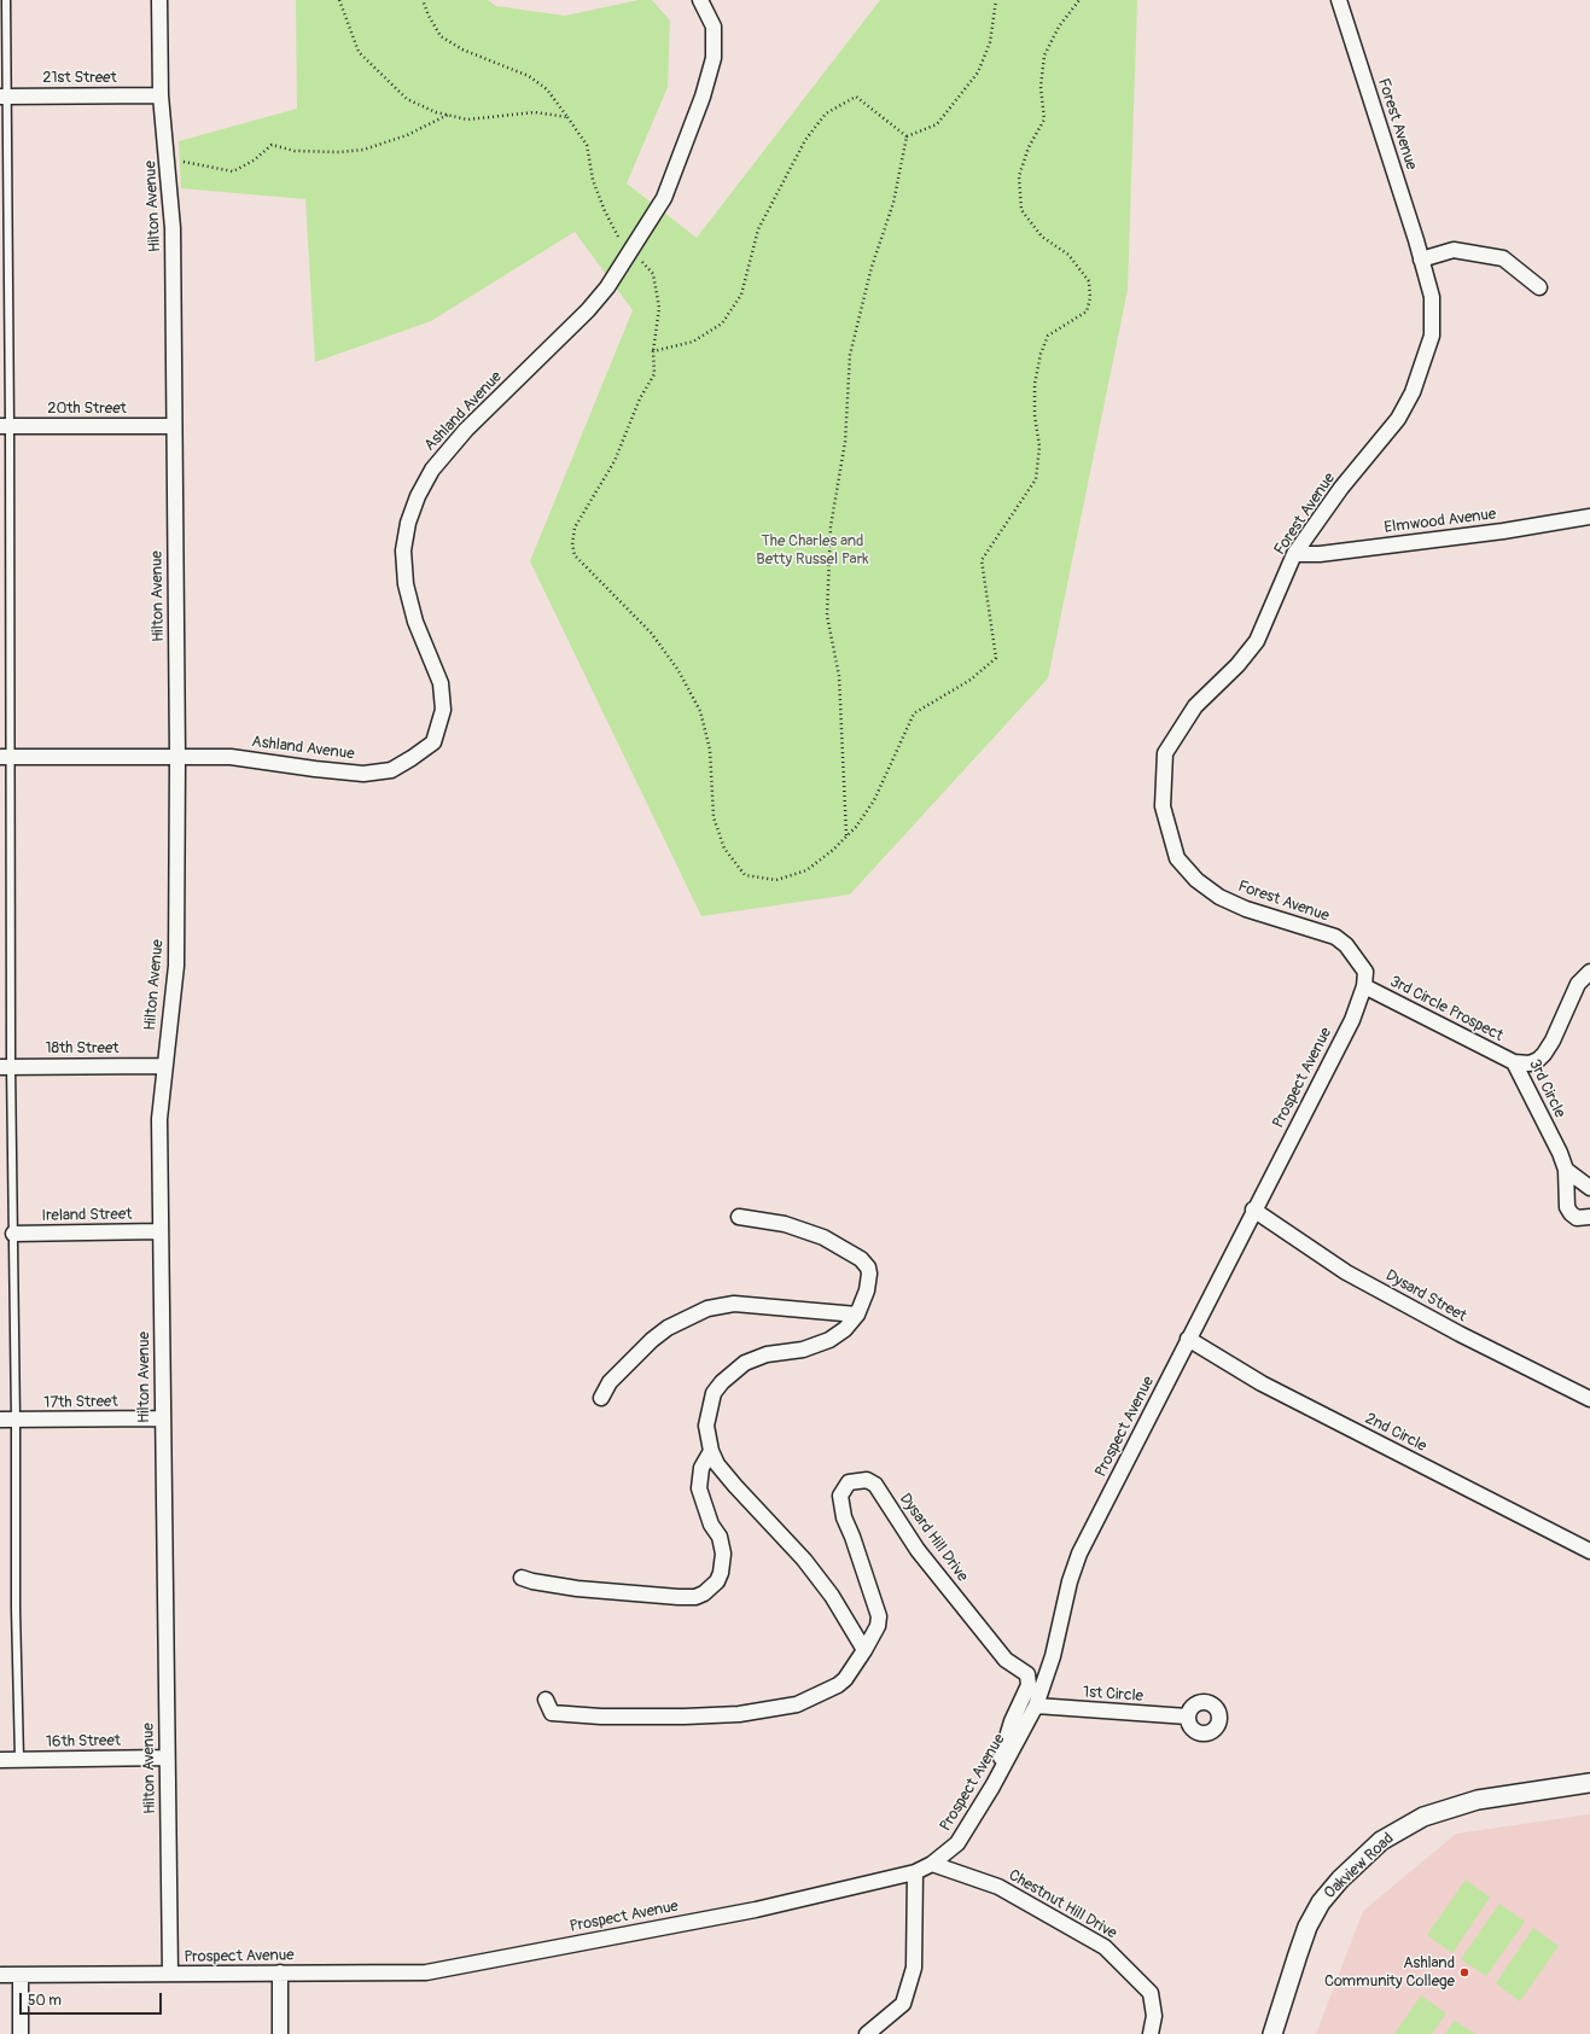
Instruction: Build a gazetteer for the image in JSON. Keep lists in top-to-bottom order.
{
  "streets": {
    "street": [
      "21st Street",
      "Forest Avenue",
      "Hilton Avenue",
      "20th Street",
      "Ashland Avenue",
      "Elmwood Avenue",
      "3rd Circle Prospect",
      "18th Street",
      "Prospect Avenue",
      "3rd Circle",
      "Ireland Street",
      "Dysard Street",
      "17th Street",
      "2nd Circle",
      "Dysard Hill Drive",
      "1st Circle",
      "16th Street",
      "Oakview Road",
      "Chestnut Hill Drive"
    ]
  },
  "crossings": [
    ["21st Street", "Hilton Avenue"],
    ["Forest Avenue", "Elmwood Avenue"],
    ["Forest Avenue", "3rd Circle Prospect"],
    ["Forest Avenue", "Prospect Avenue"],
    ["Hilton Avenue", "20th Street"],
    ["Hilton Avenue", "Ashland Avenue"],
    ["Hilton Avenue", "18th Street"],
    ["Hilton Avenue", "Prospect Avenue"],
    ["Hilton Avenue", "Ireland Street"],
    ["Hilton Avenue", "17th Street"],
    ["Hilton Avenue", "16th Street"],
    ["3rd Circle Prospect", "Prospect Avenue"],
    ["3rd Circle Prospect", "3rd Circle"],
    ["Prospect Avenue", "Dysard Street"],
    ["Prospect Avenue", "2nd Circle"],
    ["Prospect Avenue", "Dysard Hill Drive"],
    ["Prospect Avenue", "1st Circle"],
    ["Prospect Avenue", "Chestnut Hill Drive"]
  ],
  "parks": ["The Charles and Betty Russel Park"],
  "places": ["Ashland Community College"],
  "scale_bar": "50 m"
}
